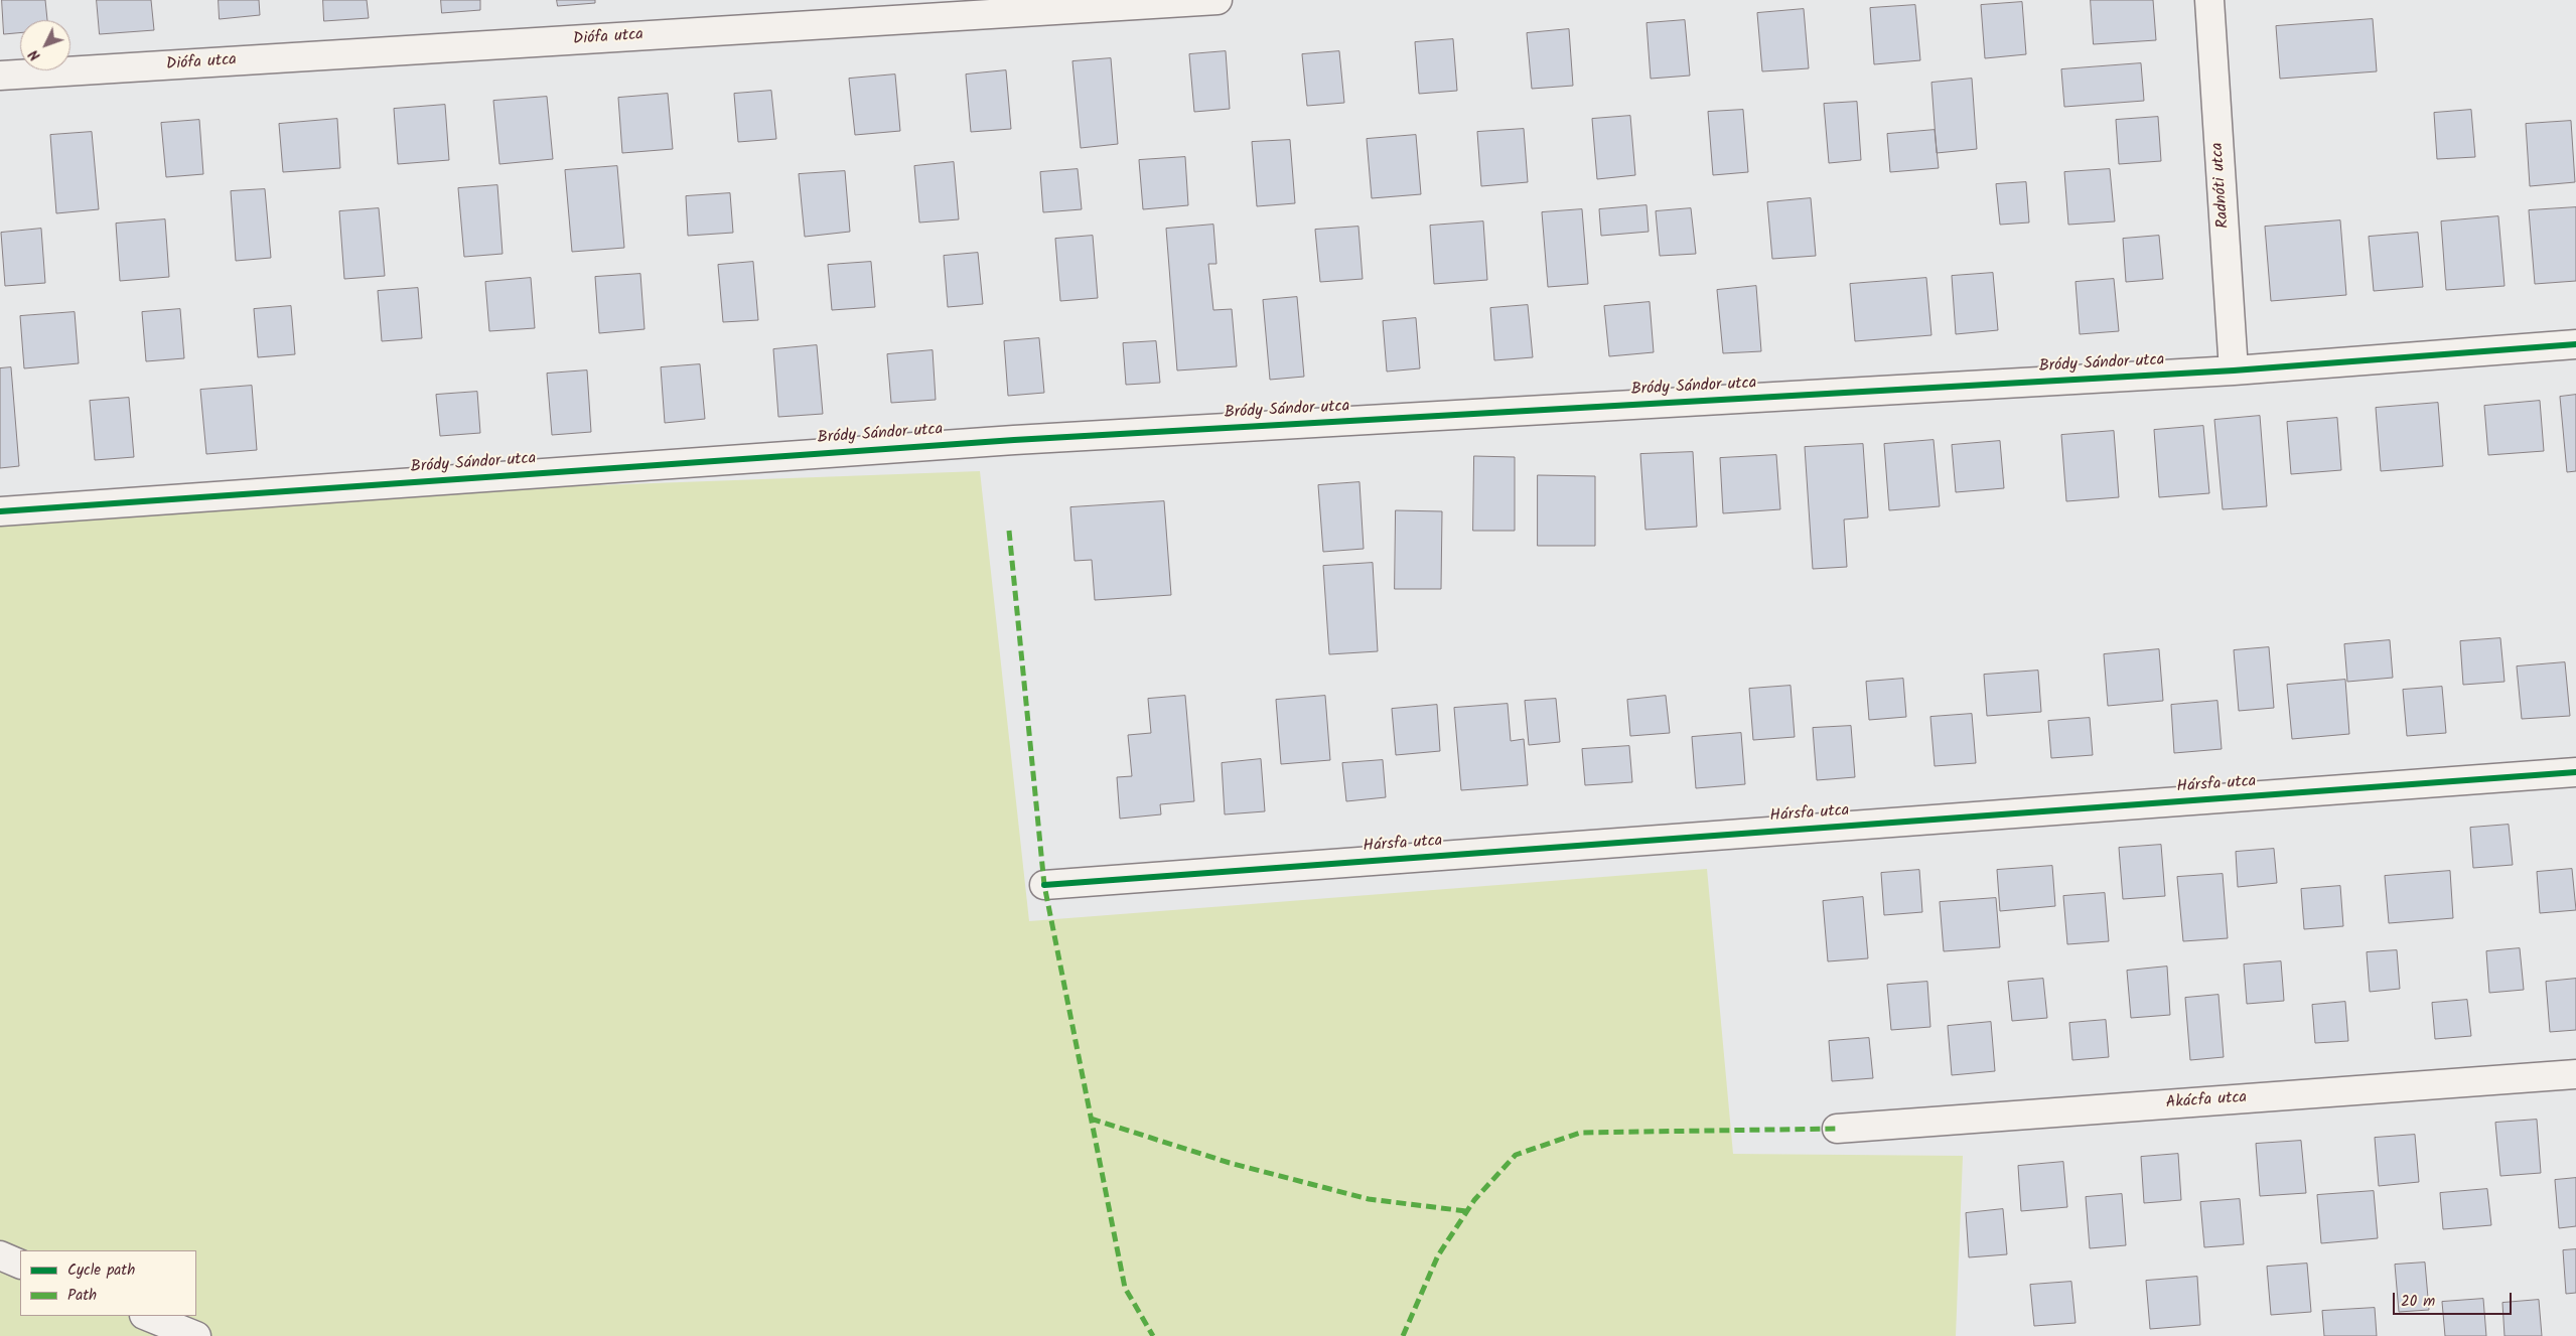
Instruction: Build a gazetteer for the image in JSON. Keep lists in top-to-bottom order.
{
  "streets": {
    "street": [
      "Diófa utca",
      "Radnóti utca",
      "Bródy Sándor utca",
      "Hársfa utca",
      "Akácfa utca"
    ]
  },
  "crossings": [
    ["Radnóti utca", "Bródy Sándor utca"]
  ],
  "legend": ["Cycle path", "Path"],
  "scale_bar": "20 m",
  "north": "bottom left"
}
